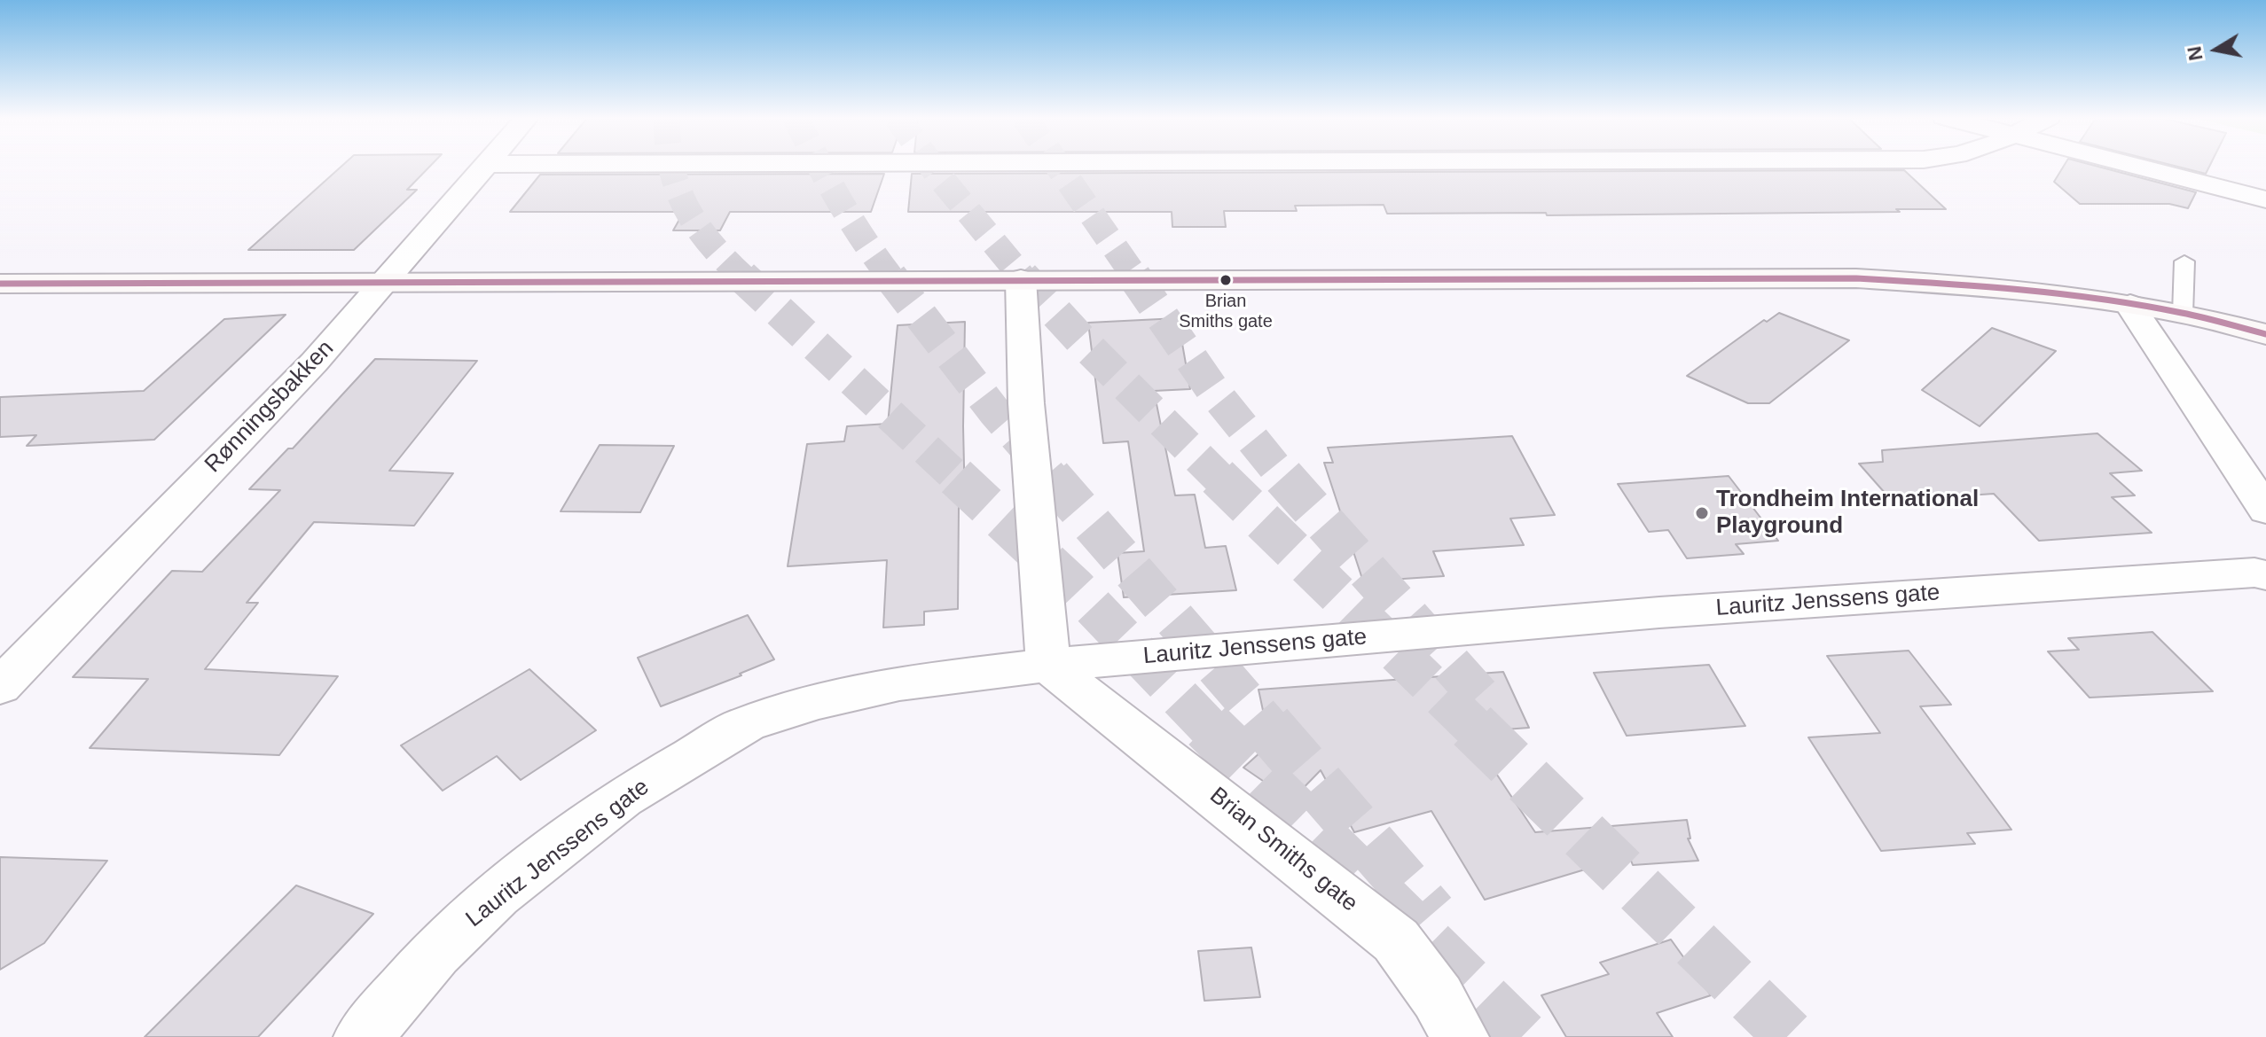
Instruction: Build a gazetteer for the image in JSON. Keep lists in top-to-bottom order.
{
  "streets": {
    "street": ["Rønningsbakken", "Lauritz Jenssens gate", "Brian Smiths gate"]
  },
  "crossings": [
    ["Lauritz Jenssens gate", "Brian Smiths gate"]
  ],
  "places": ["Brian Smiths gate", "Trondheim International Playground"],
  "north": "left"
}
